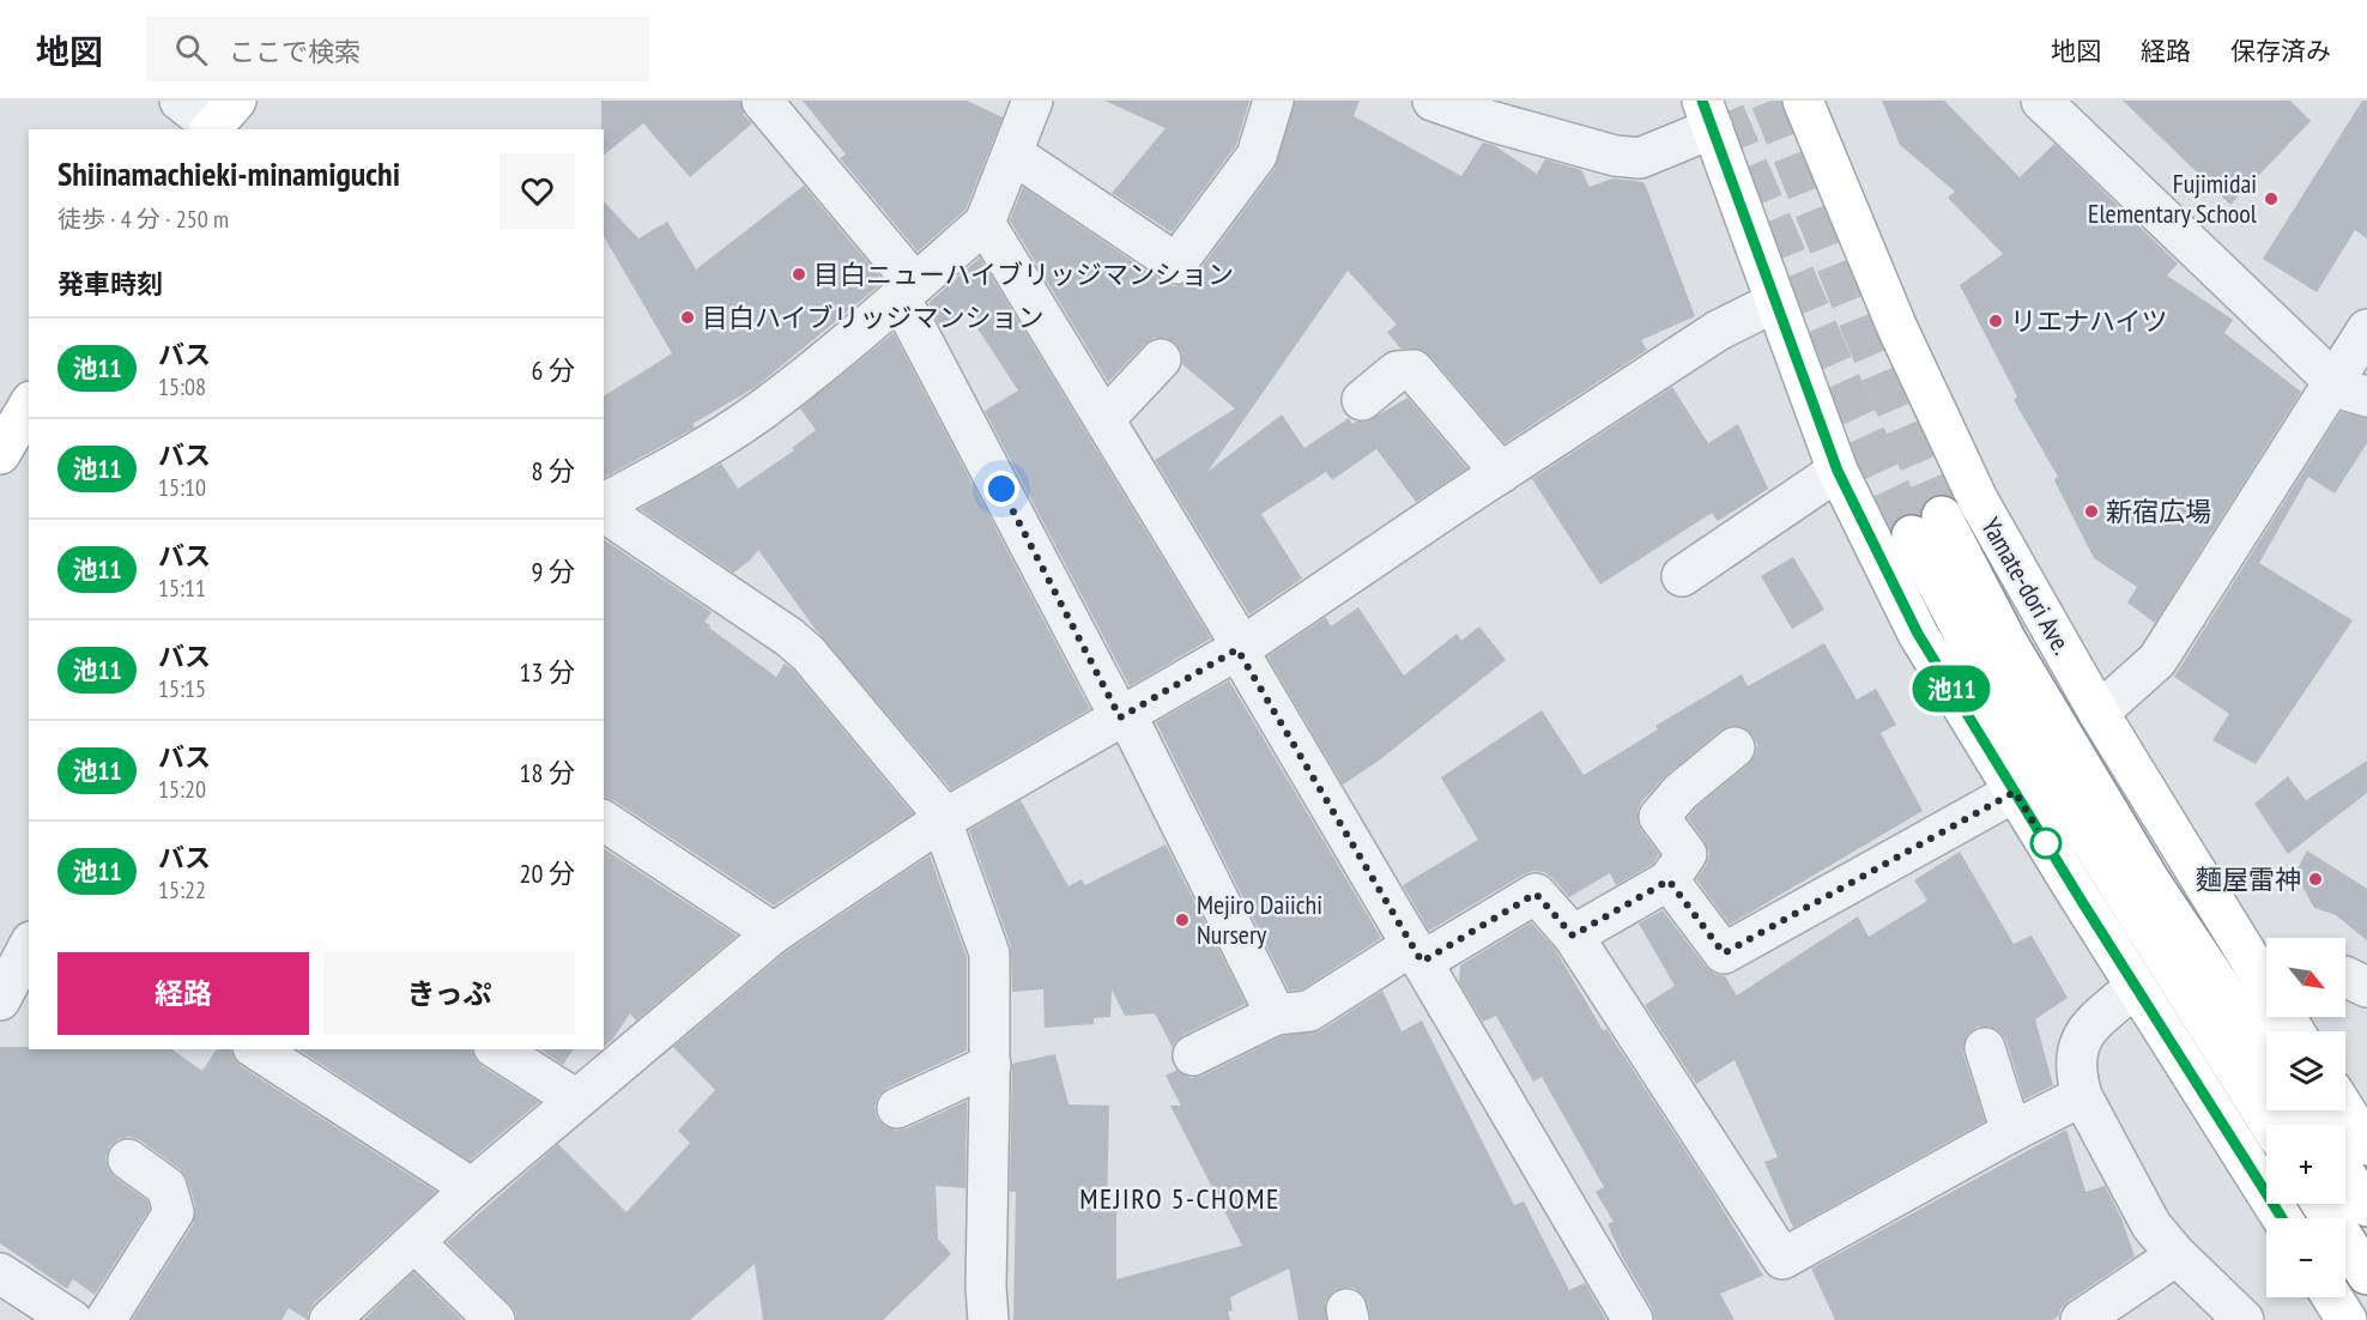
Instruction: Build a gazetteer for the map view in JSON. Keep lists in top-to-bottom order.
{
  "streets": {
    "main road": ["Yamate-dori Ave."]
  },
  "districts": ["MEJIRO 5-CHOME"],
  "places": [
    "Fujimidai Elementary School",
    "目白ニューハイブリッジマンション",
    "目白ハイブリッジマンション",
    "リエナハイツ",
    "新宿広場",
    "麵屋雷神",
    "Mejiro Daiichi Nursery"
  ],
  "lines": ["bus line 池11"],
  "north": "bottom right",
  "page": {
    "header": "地図",
    "search": "ここで検索",
    "nav": ["地図", "経路", "保存済み"],
    "on_map": "池11",
    "heading": [
      ["Shiinamachieki-minamiguchi", "徒歩 · 4 分 · 250 m"],
      "発車時刻"
    ],
    "list": [
      {
        "mark": "池11",
        "name": "バス",
        "note": "15:08",
        "value": "6 分"
      },
      {
        "mark": "池11",
        "name": "バス",
        "note": "15:10",
        "value": "8 分"
      },
      {
        "mark": "池11",
        "name": "バス",
        "note": "15:11",
        "value": "9 分"
      },
      {
        "mark": "池11",
        "name": "バス",
        "note": "15:15",
        "value": "13 分"
      },
      {
        "mark": "池11",
        "name": "バス",
        "note": "15:20",
        "value": "18 分"
      },
      {
        "mark": "池11",
        "name": "バス",
        "note": "15:22",
        "value": "20 分"
      }
    ],
    "map_buttons": ["+", "−"],
    "buttons": ["経路", "きっぷ"]
  }
}
